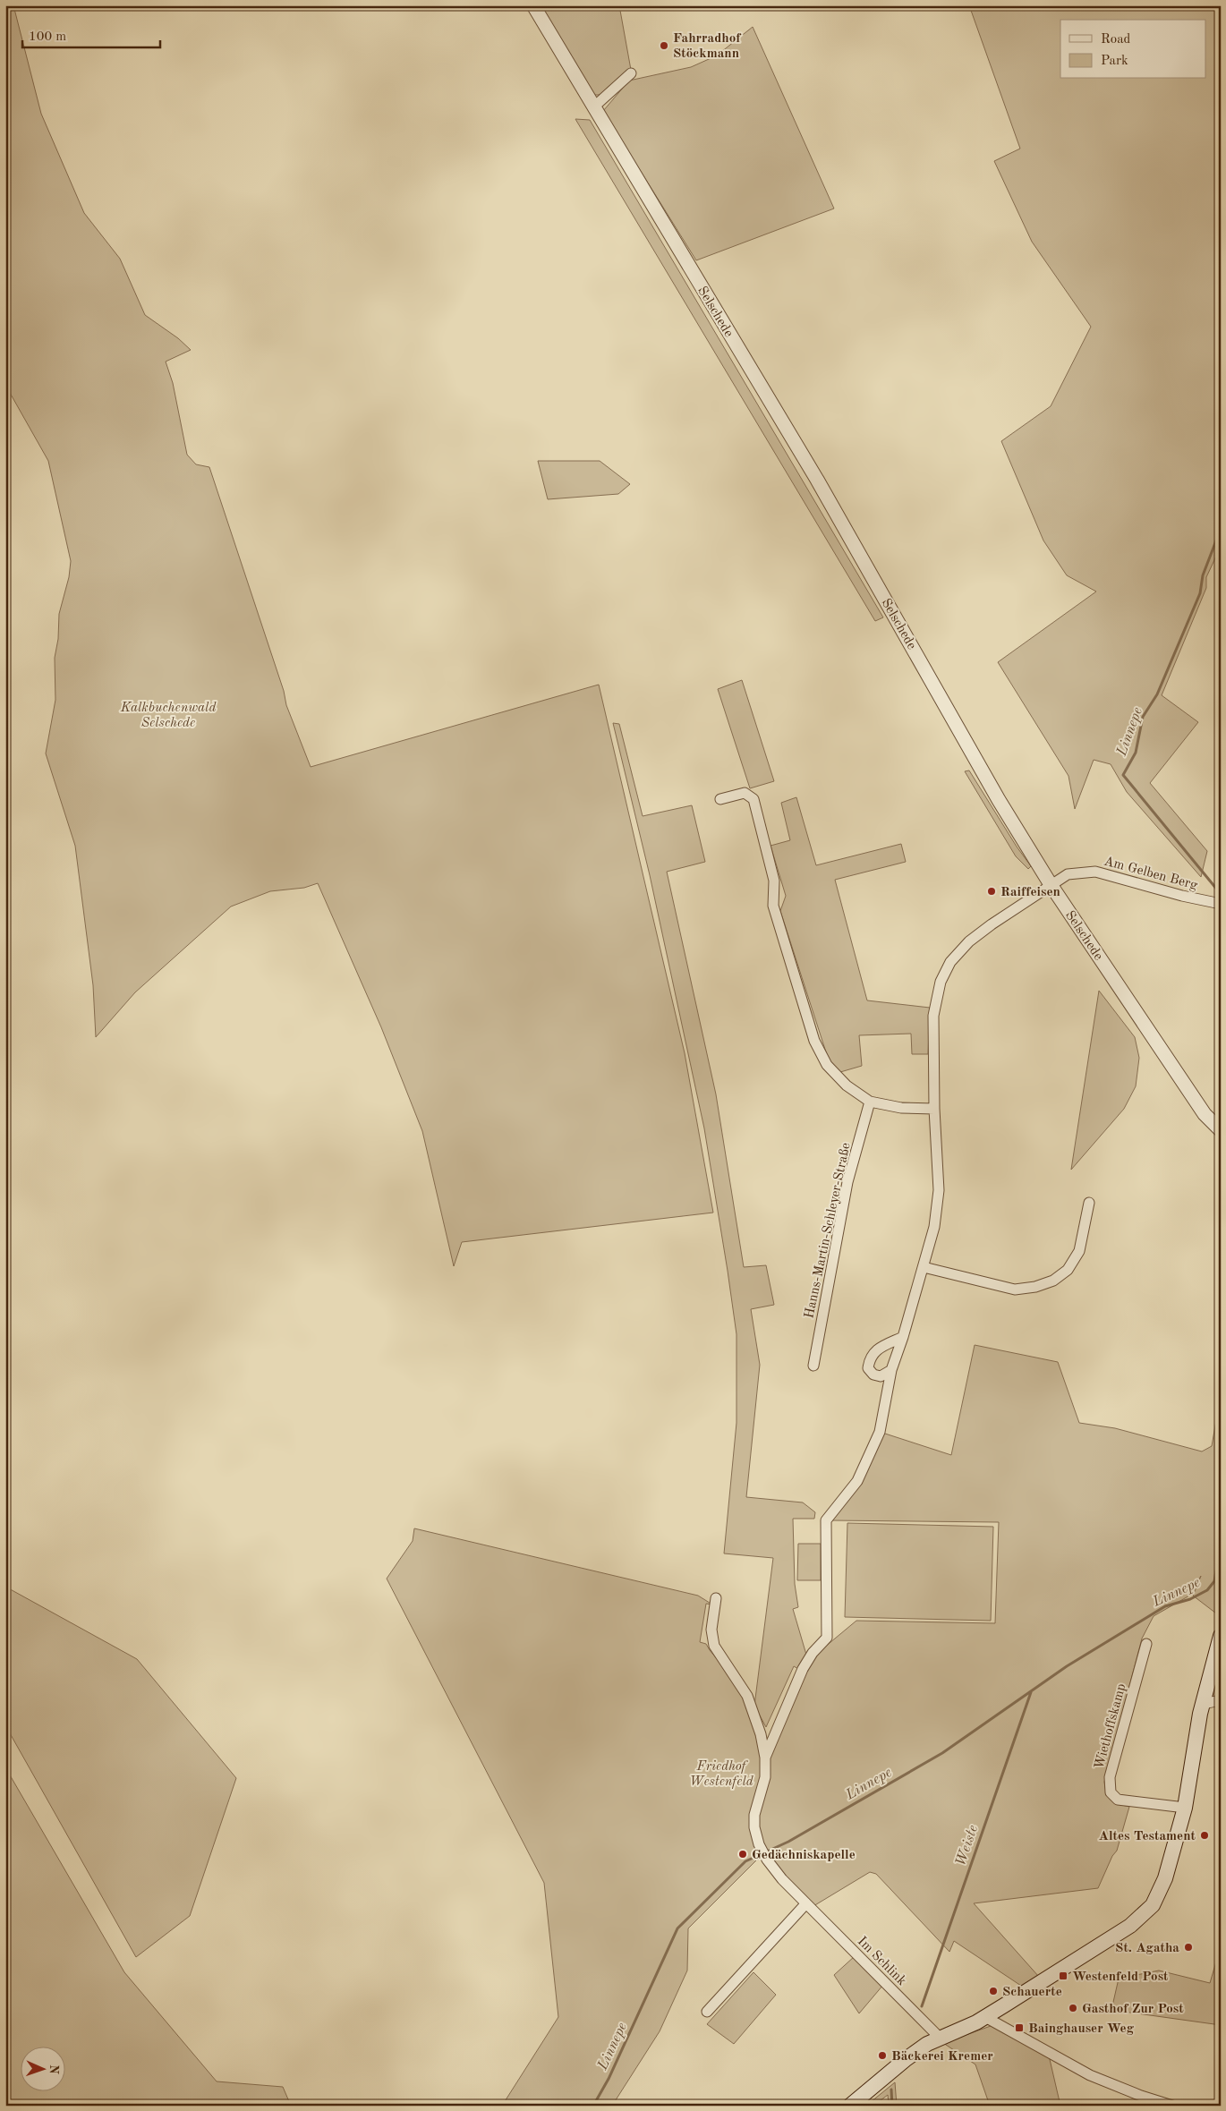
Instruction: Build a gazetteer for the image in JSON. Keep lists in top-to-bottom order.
{
  "streets": {
    "street": [
      "Selschede",
      "Am Gelben Berg",
      "Hanns-Martin-Schleyer-Straße",
      "Wiethoffskamp",
      "Im Schlink"
    ]
  },
  "crossings": [
    ["Selschede", "Am Gelben Berg"]
  ],
  "water": ["Linnepe", "Weiste"],
  "parks": ["Kalkbuchenwald Selschede", "Friedhof Westenfeld"],
  "places": {
    "other": [
      "Fahrradhof Stöckmann",
      "Raiffeisen",
      "Altes Testament",
      "Gedächniskapelle",
      "St. Agatha",
      "Schauerte",
      "Gasthof Zur Post",
      "Bäckerei Kremer"
    ],
    "transit": ["Westenfeld Post", "Bainghauser Weg"]
  },
  "legend": ["Road", "Park"],
  "scale_bar": "100 m",
  "north": "right"
}
